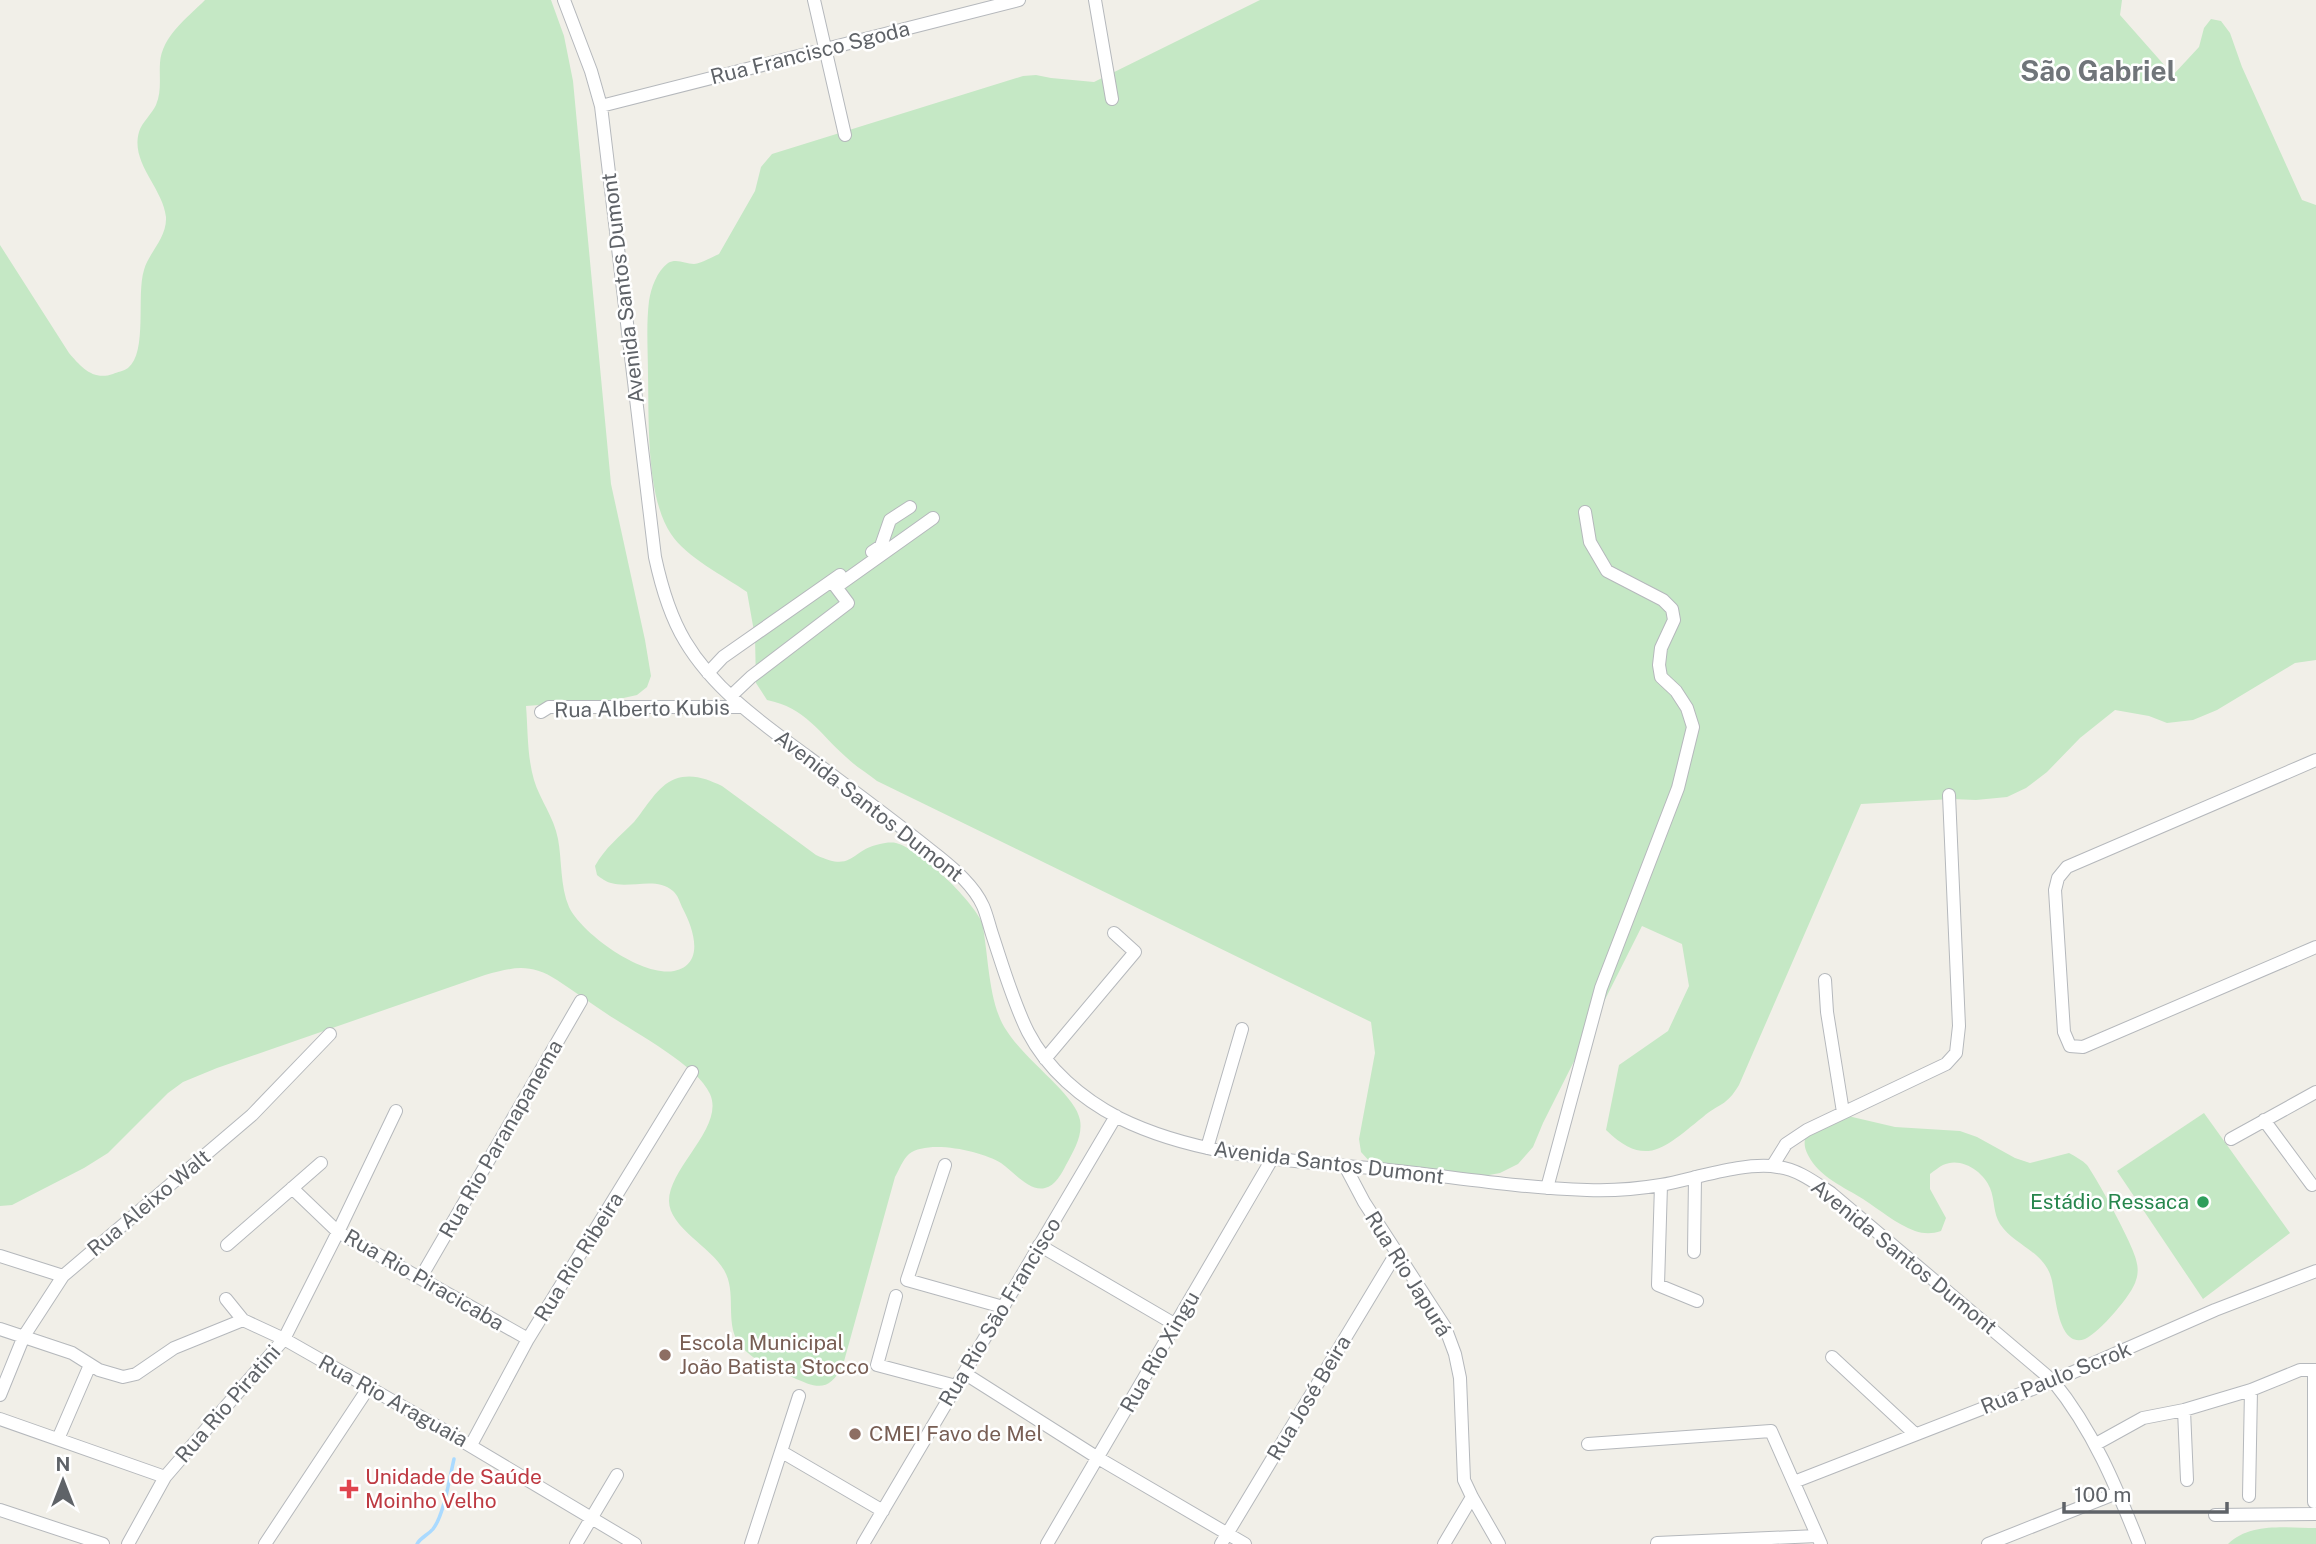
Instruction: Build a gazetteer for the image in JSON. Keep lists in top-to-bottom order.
{
  "streets": {
    "street": [
      "Rua Francisco Sgoda",
      "Avenida Santos Dumont",
      "Rua Alberto Kubis",
      "Rua Rio Paranapanema",
      "Rua Aleixo Walt",
      "Rua Rio Ribeira",
      "Rua Rio Japurá",
      "Rua Rio Piracicaba",
      "Rua Rio São Francisco",
      "Rua Rio Xingu",
      "Rua Paulo Scrok",
      "Rua José Beira",
      "Rua Rio Araguaia",
      "Rua Rio Piratini"
    ]
  },
  "crossings": [
    ["Rua Francisco Sgoda", "Avenida Santos Dumont"],
    ["Avenida Santos Dumont", "Rua Alberto Kubis"],
    ["Avenida Santos Dumont", "Rua Rio Japurá"],
    ["Avenida Santos Dumont", "Rua Rio São Francisco"],
    ["Avenida Santos Dumont", "Rua Rio Xingu"],
    ["Avenida Santos Dumont", "Rua Paulo Scrok"],
    ["Rua Rio Paranapanema", "Rua Rio Piracicaba"],
    ["Rua Rio Ribeira", "Rua Rio Piracicaba"],
    ["Rua Rio Ribeira", "Rua Rio Araguaia"],
    ["Rua Rio Japurá", "Rua José Beira"],
    ["Rua Rio Piracicaba", "Rua Rio Piratini"],
    ["Rua Rio Araguaia", "Rua Rio Piratini"]
  ],
  "districts": ["São Gabriel"],
  "places": {
    "other": ["Estádio Ressaca", "Escola Municipal João Batista Stocco", "CMEI Favo de Mel"],
    "health": ["Unidade de Saúde Moinho Velho"]
  },
  "scale_bar": "100 m",
  "north": "top"
}
